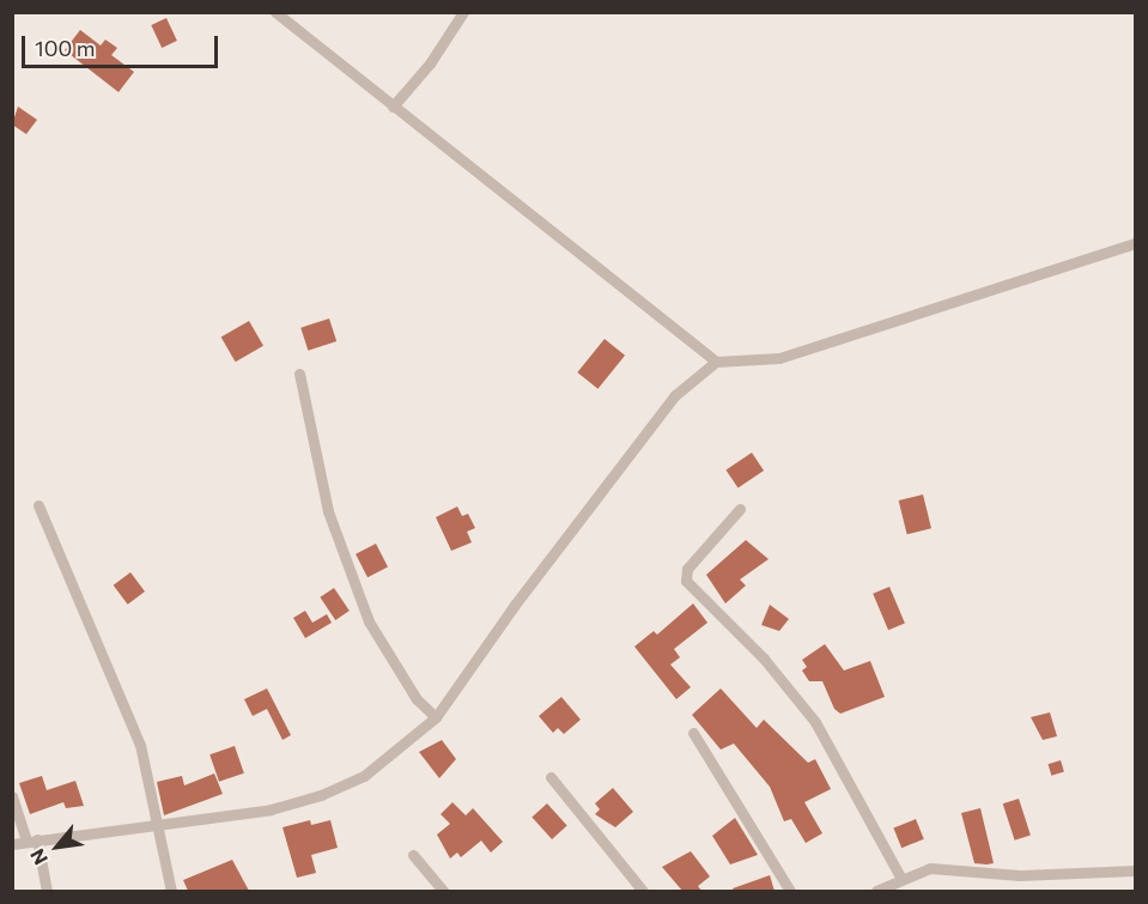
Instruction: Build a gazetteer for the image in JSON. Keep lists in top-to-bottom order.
{
  "scale_bar": "100 m",
  "north": "bottom left"
}
